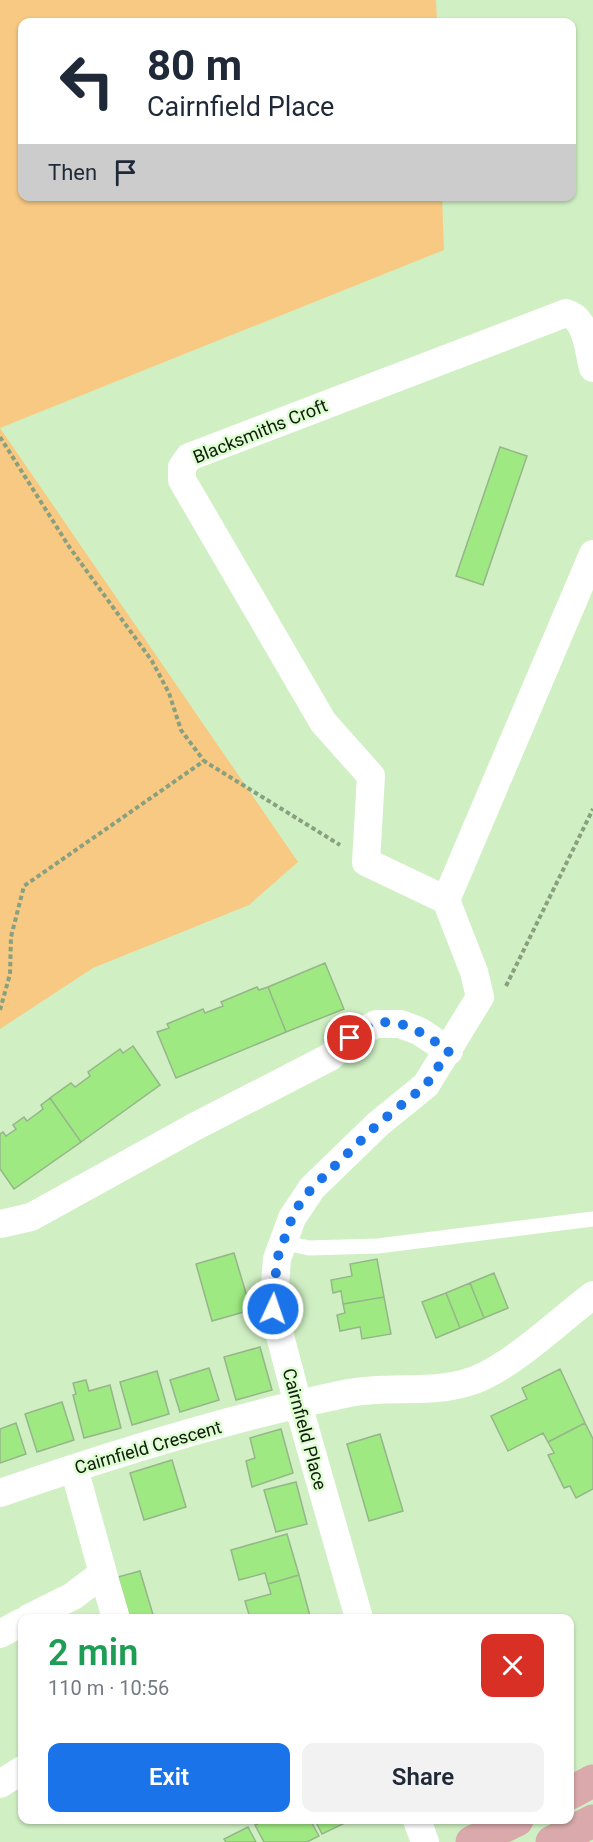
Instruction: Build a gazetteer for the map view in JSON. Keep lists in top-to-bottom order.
{
  "streets": {
    "street": ["Blacksmiths Croft", "Cairnfield Place", "Cairnfield Crescent"]
  },
  "crossings": [
    ["Cairnfield Place", "Cairnfield Crescent"]
  ],
  "page": {
    "turn": ["80 m", "Cairnfield Place"],
    "then": "Then",
    "heading": ["2 min", "110 m · 10:56"],
    "buttons": ["Exit", "Share"]
  }
}
